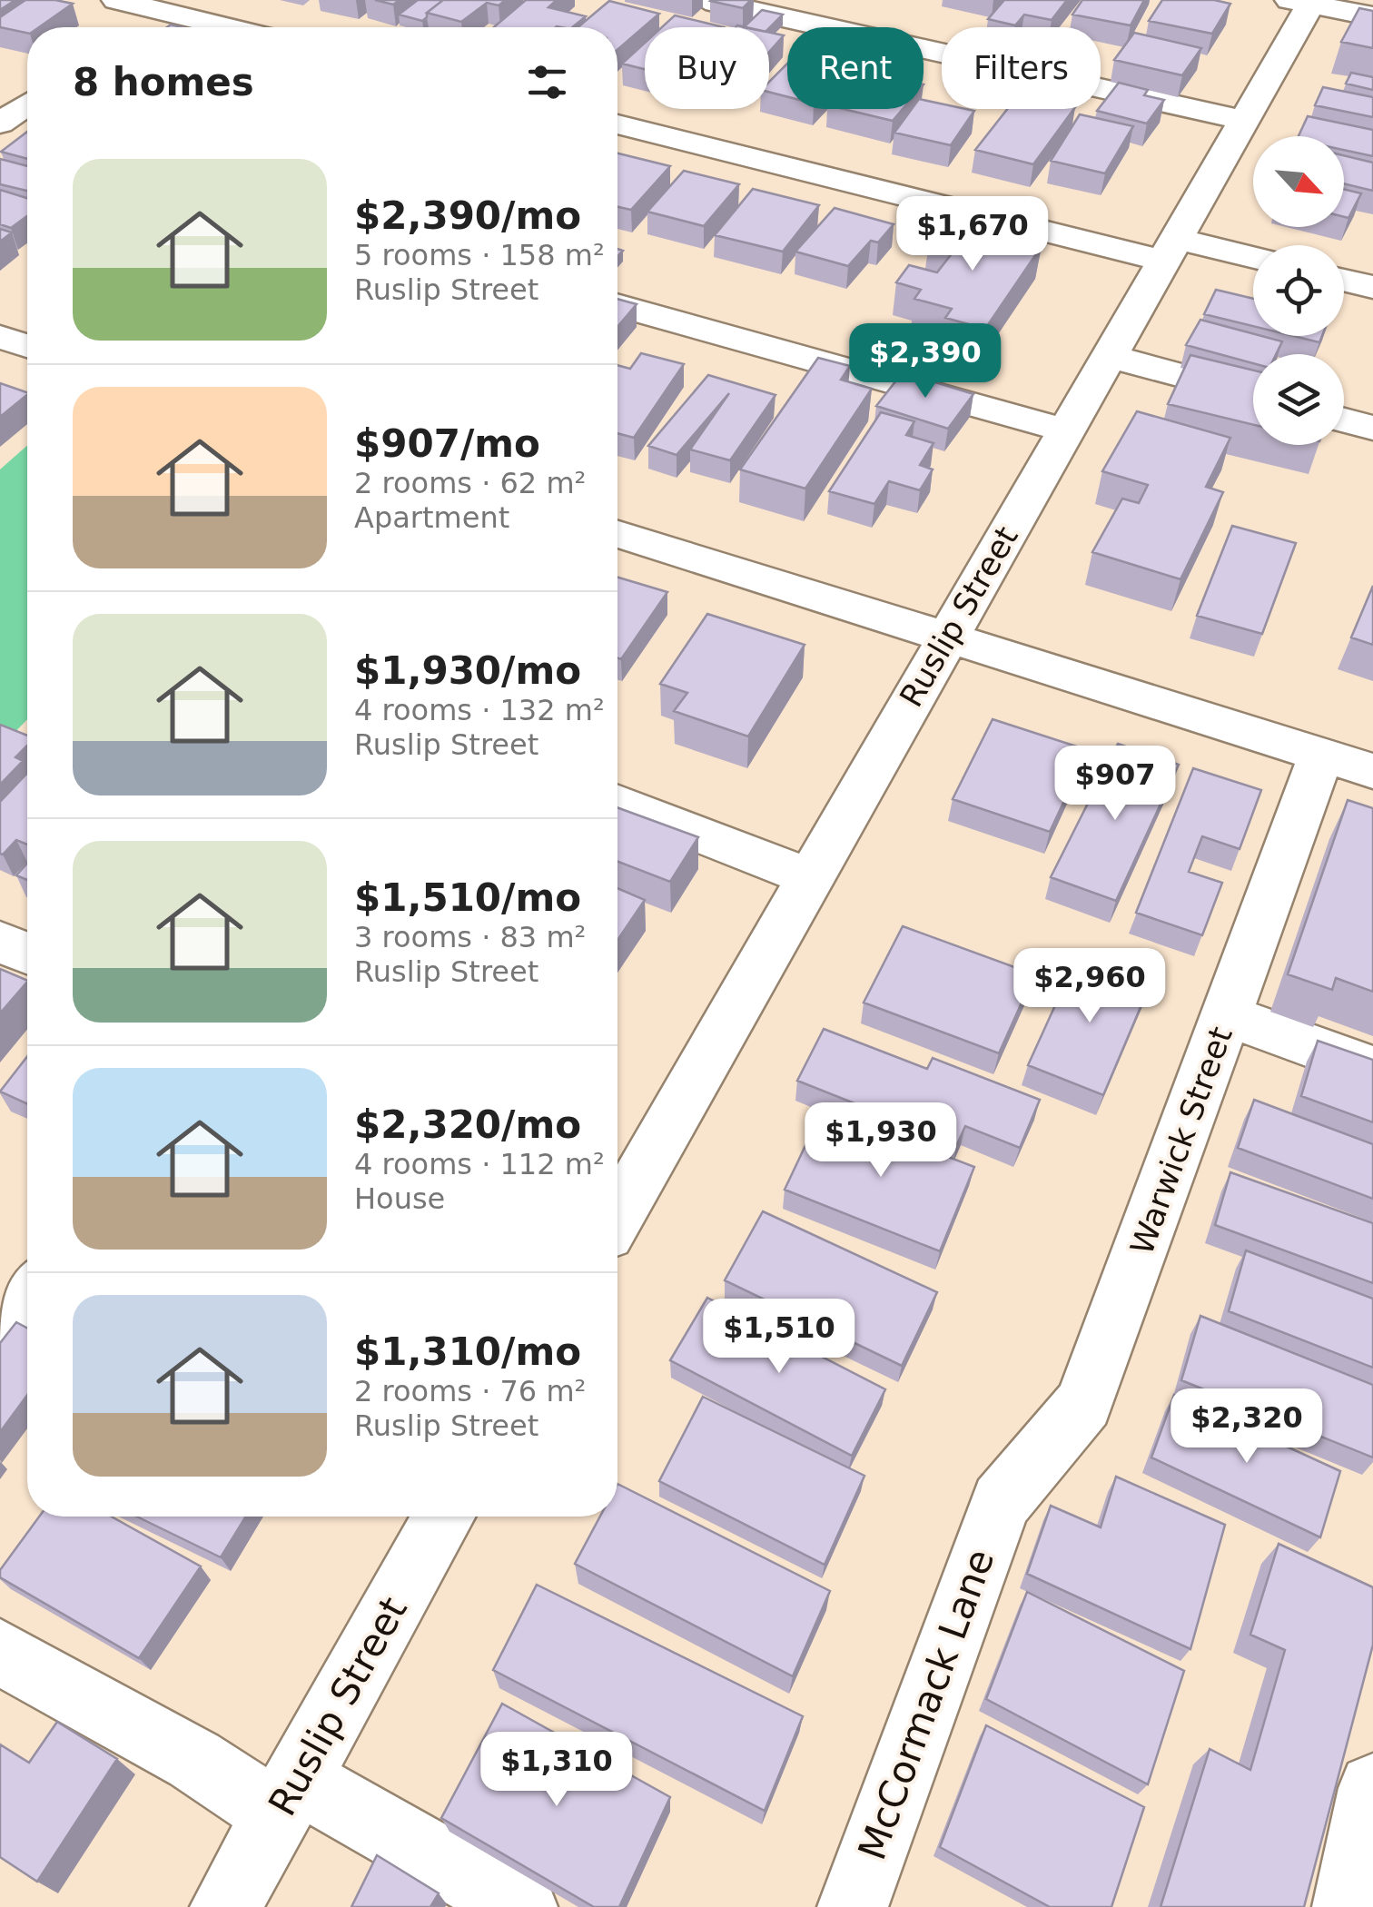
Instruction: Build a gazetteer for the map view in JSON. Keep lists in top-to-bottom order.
{
  "streets": {
    "street": ["Ruslip Street", "Warwick Street", "McCormack Lane"]
  },
  "crossings": [
    ["Warwick Street", "McCormack Lane"]
  ],
  "north": "bottom right",
  "page": {
    "chip": ["Buy", "Rent", "Filters"],
    "heading": "8 homes",
    "list": [
      {
        "name": "$2,390/mo",
        "note": "5 rooms · 158 m² · Ruslip Street"
      },
      {
        "name": "$907/mo",
        "note": "2 rooms · 62 m² · Apartment"
      },
      {
        "name": "$1,930/mo",
        "note": "4 rooms · 132 m² · Ruslip Street"
      },
      {
        "name": "$1,510/mo",
        "note": "3 rooms · 83 m² · Ruslip Street"
      },
      {
        "name": "$2,320/mo",
        "note": "4 rooms · 112 m² · House"
      },
      {
        "name": "$1,310/mo",
        "note": "2 rooms · 76 m² · Ruslip Street"
      }
    ],
    "price": [
      "$1,670",
      "$2,390",
      "$907",
      "$2,960",
      "$1,930",
      "$1,510",
      "$2,320",
      "$1,310"
    ]
  }
}
